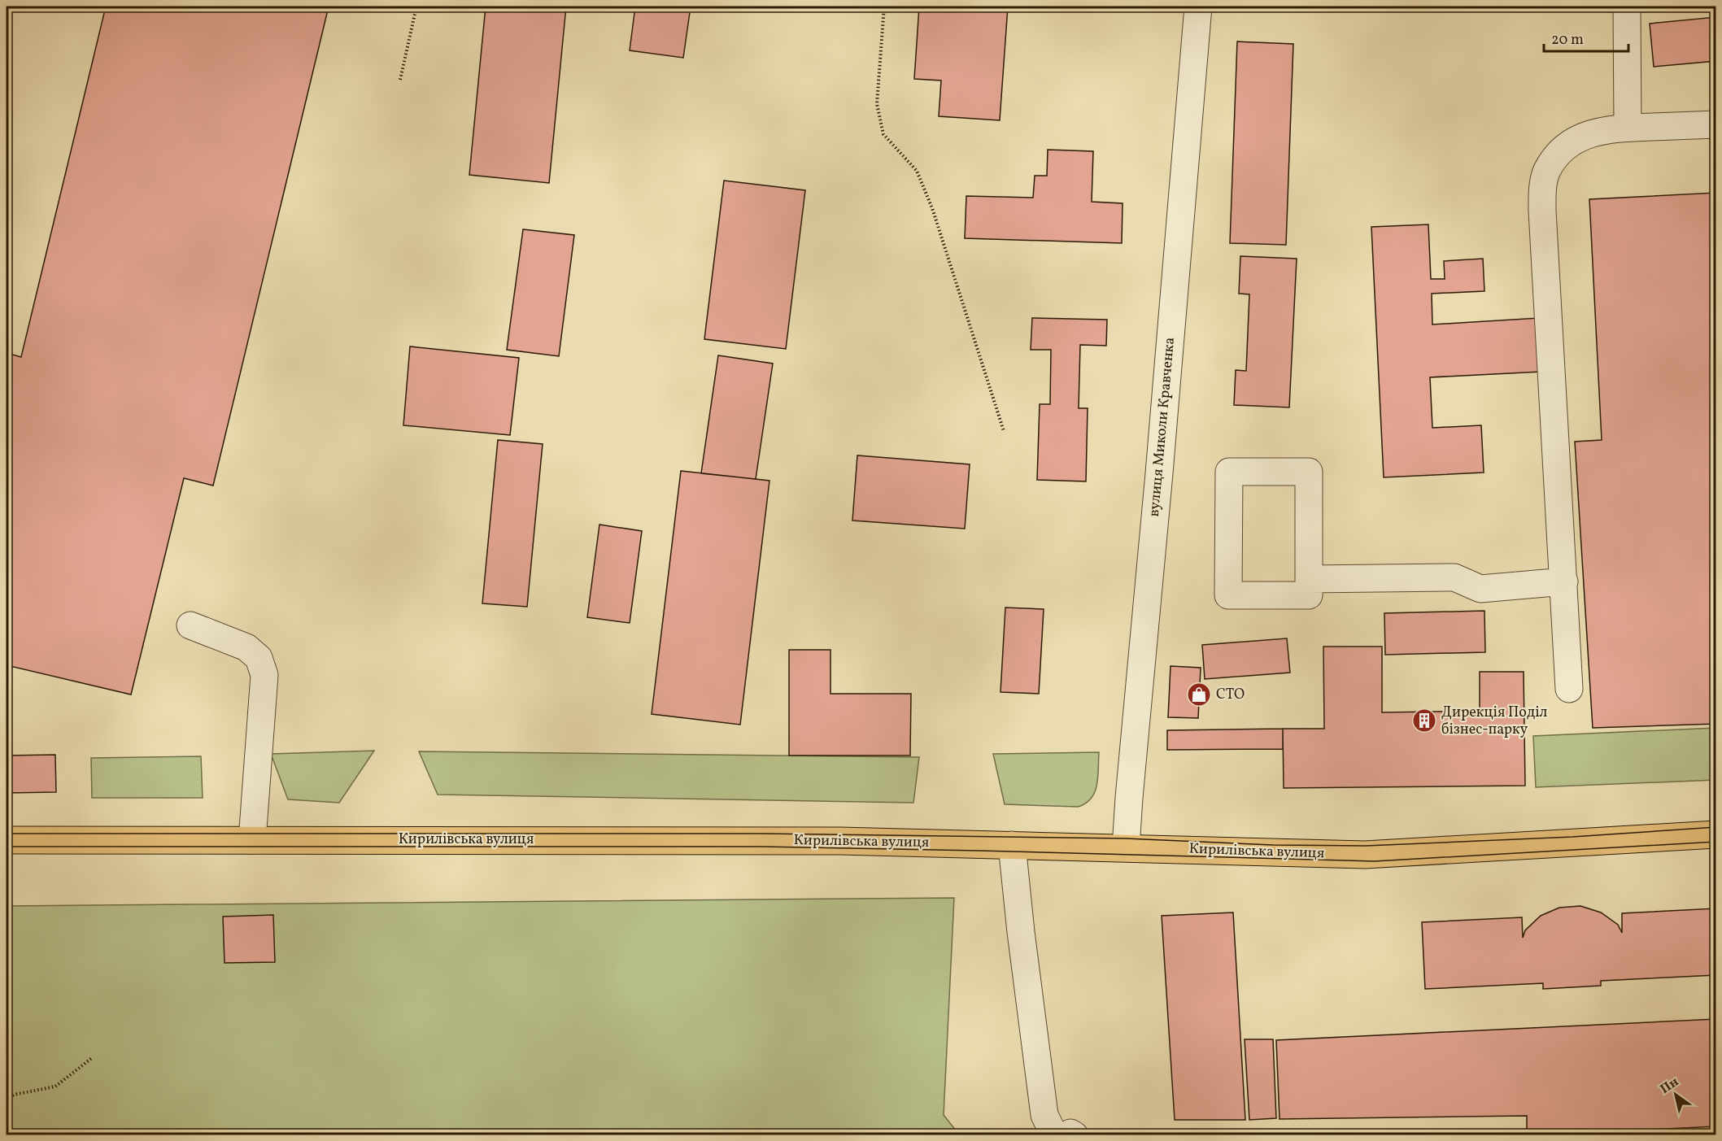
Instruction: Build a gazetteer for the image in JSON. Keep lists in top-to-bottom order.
{
  "streets": {
    "main road": ["Кирилівська вулиця"],
    "street": ["вулиця Миколи Кравченка"]
  },
  "crossings": [
    ["вулиця Миколи Кравченка", "Кирилівська вулиця"]
  ],
  "places": {
    "shop": ["СТО"],
    "building": ["Дирекція Поділ бізнес-парку"]
  },
  "scale_bar": "20 m",
  "north": "top left"
}
